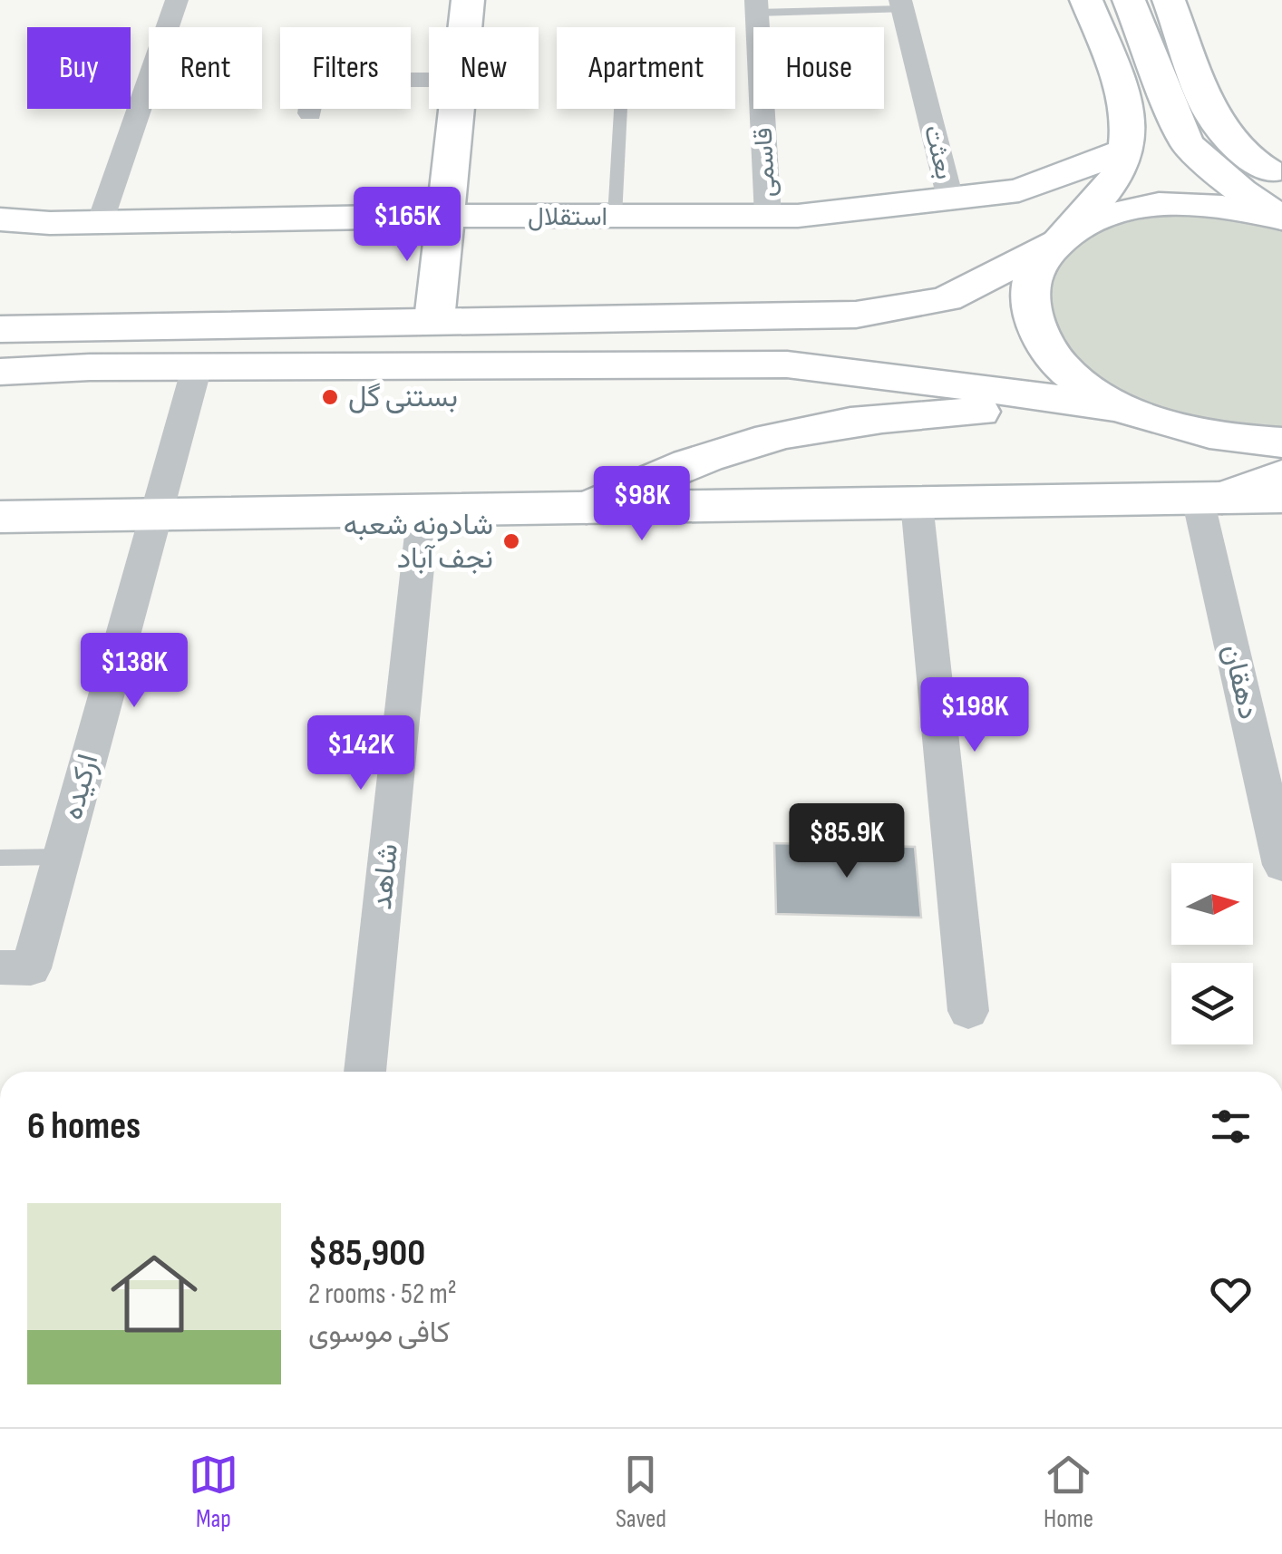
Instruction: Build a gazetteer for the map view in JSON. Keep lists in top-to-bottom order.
{
  "streets": {
    "main road": ["استقلال"],
    "street": [
      "بعثت",
      "قاسمی",
      "دهقان",
      "ارکیده",
      "شاهد"
    ]
  },
  "crossings": [
    ["بعثت", "استقلال"],
    ["قاسمی", "استقلال"]
  ],
  "places": ["بستنی گل", "شادونه شعبه نجف آباد"],
  "north": "right",
  "page": {
    "chip": [
      "Buy",
      "Rent",
      "Filters",
      "New",
      "Apartment",
      "House"
    ],
    "price": [
      "$165K",
      "$98K",
      "$138K",
      "$198K",
      "$142K",
      "$85.9K"
    ],
    "heading": "6 homes",
    "list": [
      {
        "name": "$85,900",
        "note": "2 rooms · 52 m² · کافی موسوی"
      }
    ],
    "tabs": ["Map", "Saved", "Home"]
  }
}
